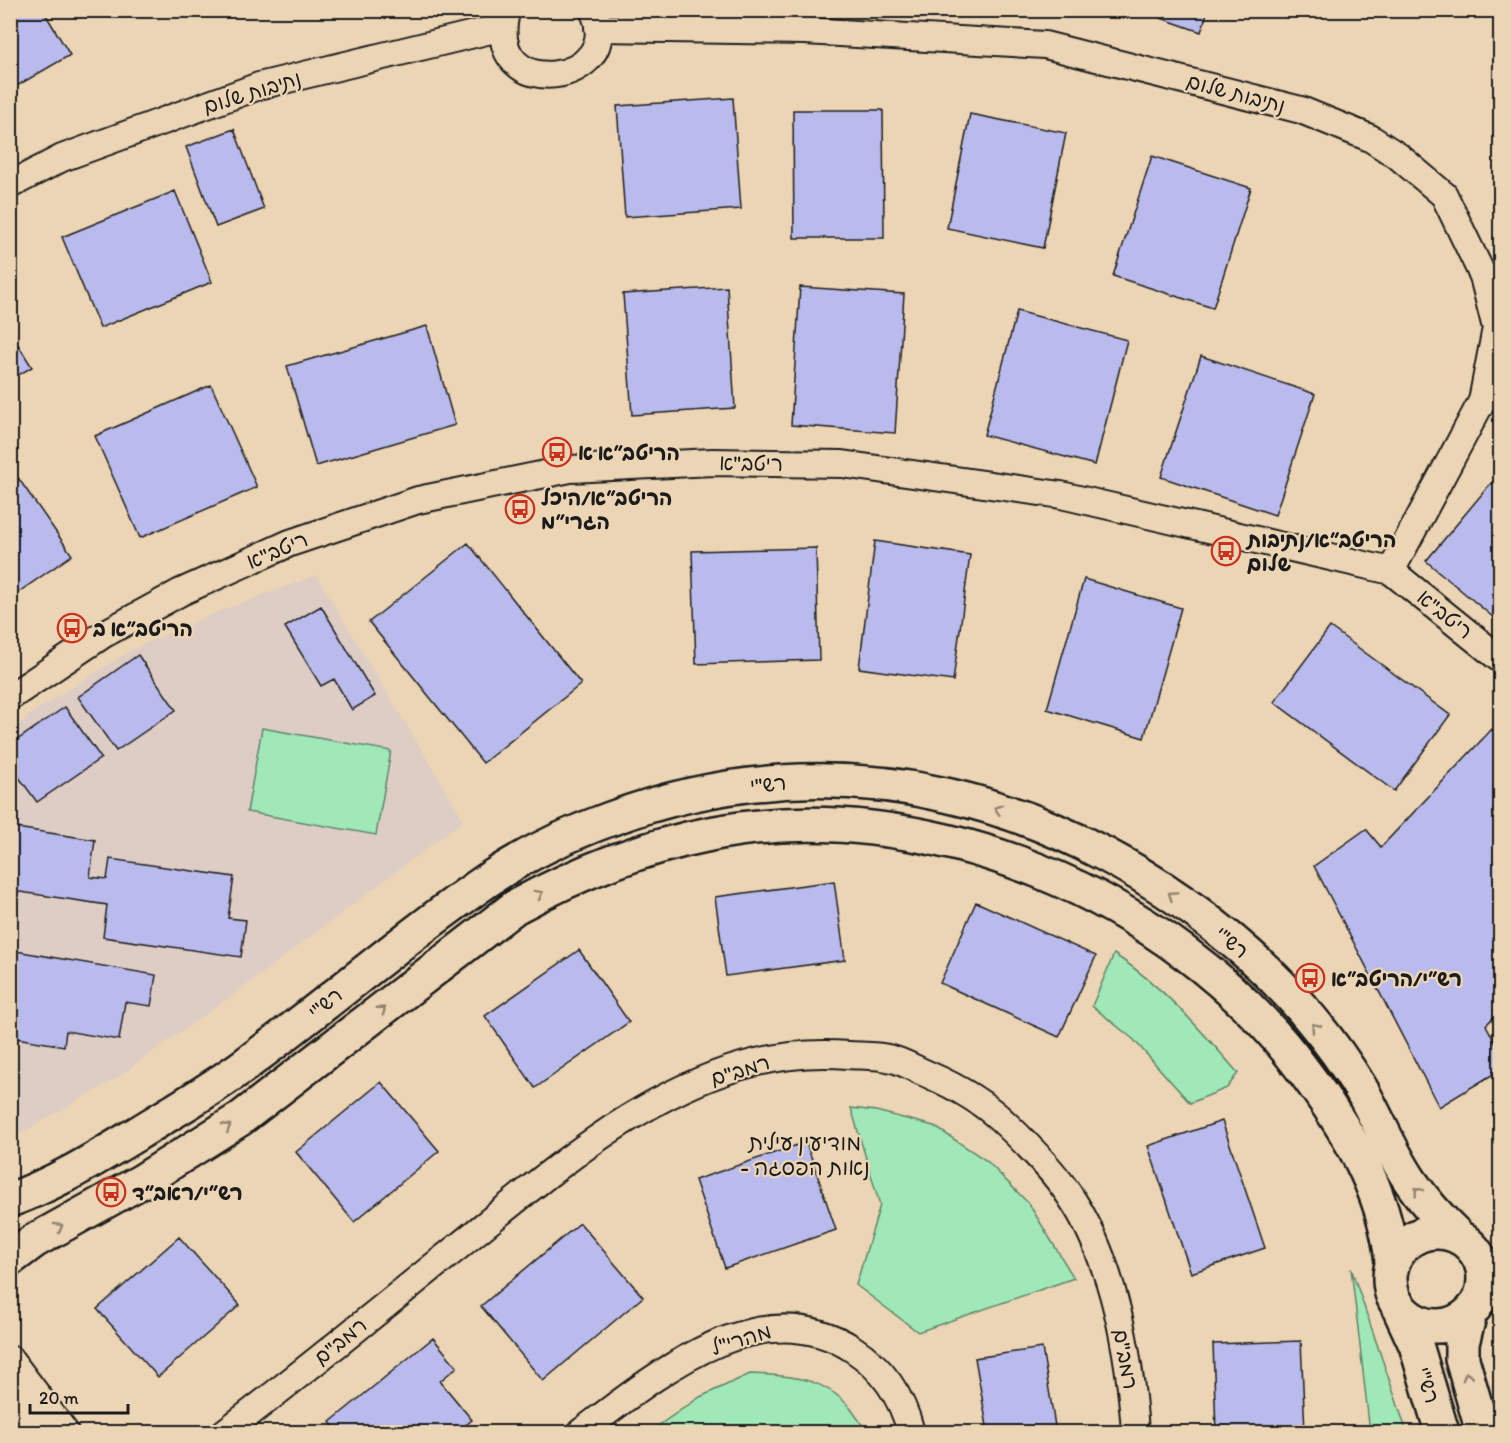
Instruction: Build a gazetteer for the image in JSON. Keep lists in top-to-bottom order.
{
  "streets": {
    "street": [
      "נתיבות שלום",
      "ריטב\"א",
      "רש\"י",
      "רמב\"ם",
      "מהרי\"ל"
    ]
  },
  "crossings": [
    ["נתיבות שלום", "ריטב\"א"]
  ],
  "districts": ["מודיעין עילית - נאות הפסגה"],
  "places": {
    "bus stop": [
      "הריטב״א א",
      "הריטב״א/היכל הגרי״מ",
      "הריטב״א/נתיבות שלום",
      "הריטב״א ב",
      "רש״י/הריטב״א",
      "רש״י/ראב״ד"
    ]
  },
  "scale_bar": "20 m"
}
